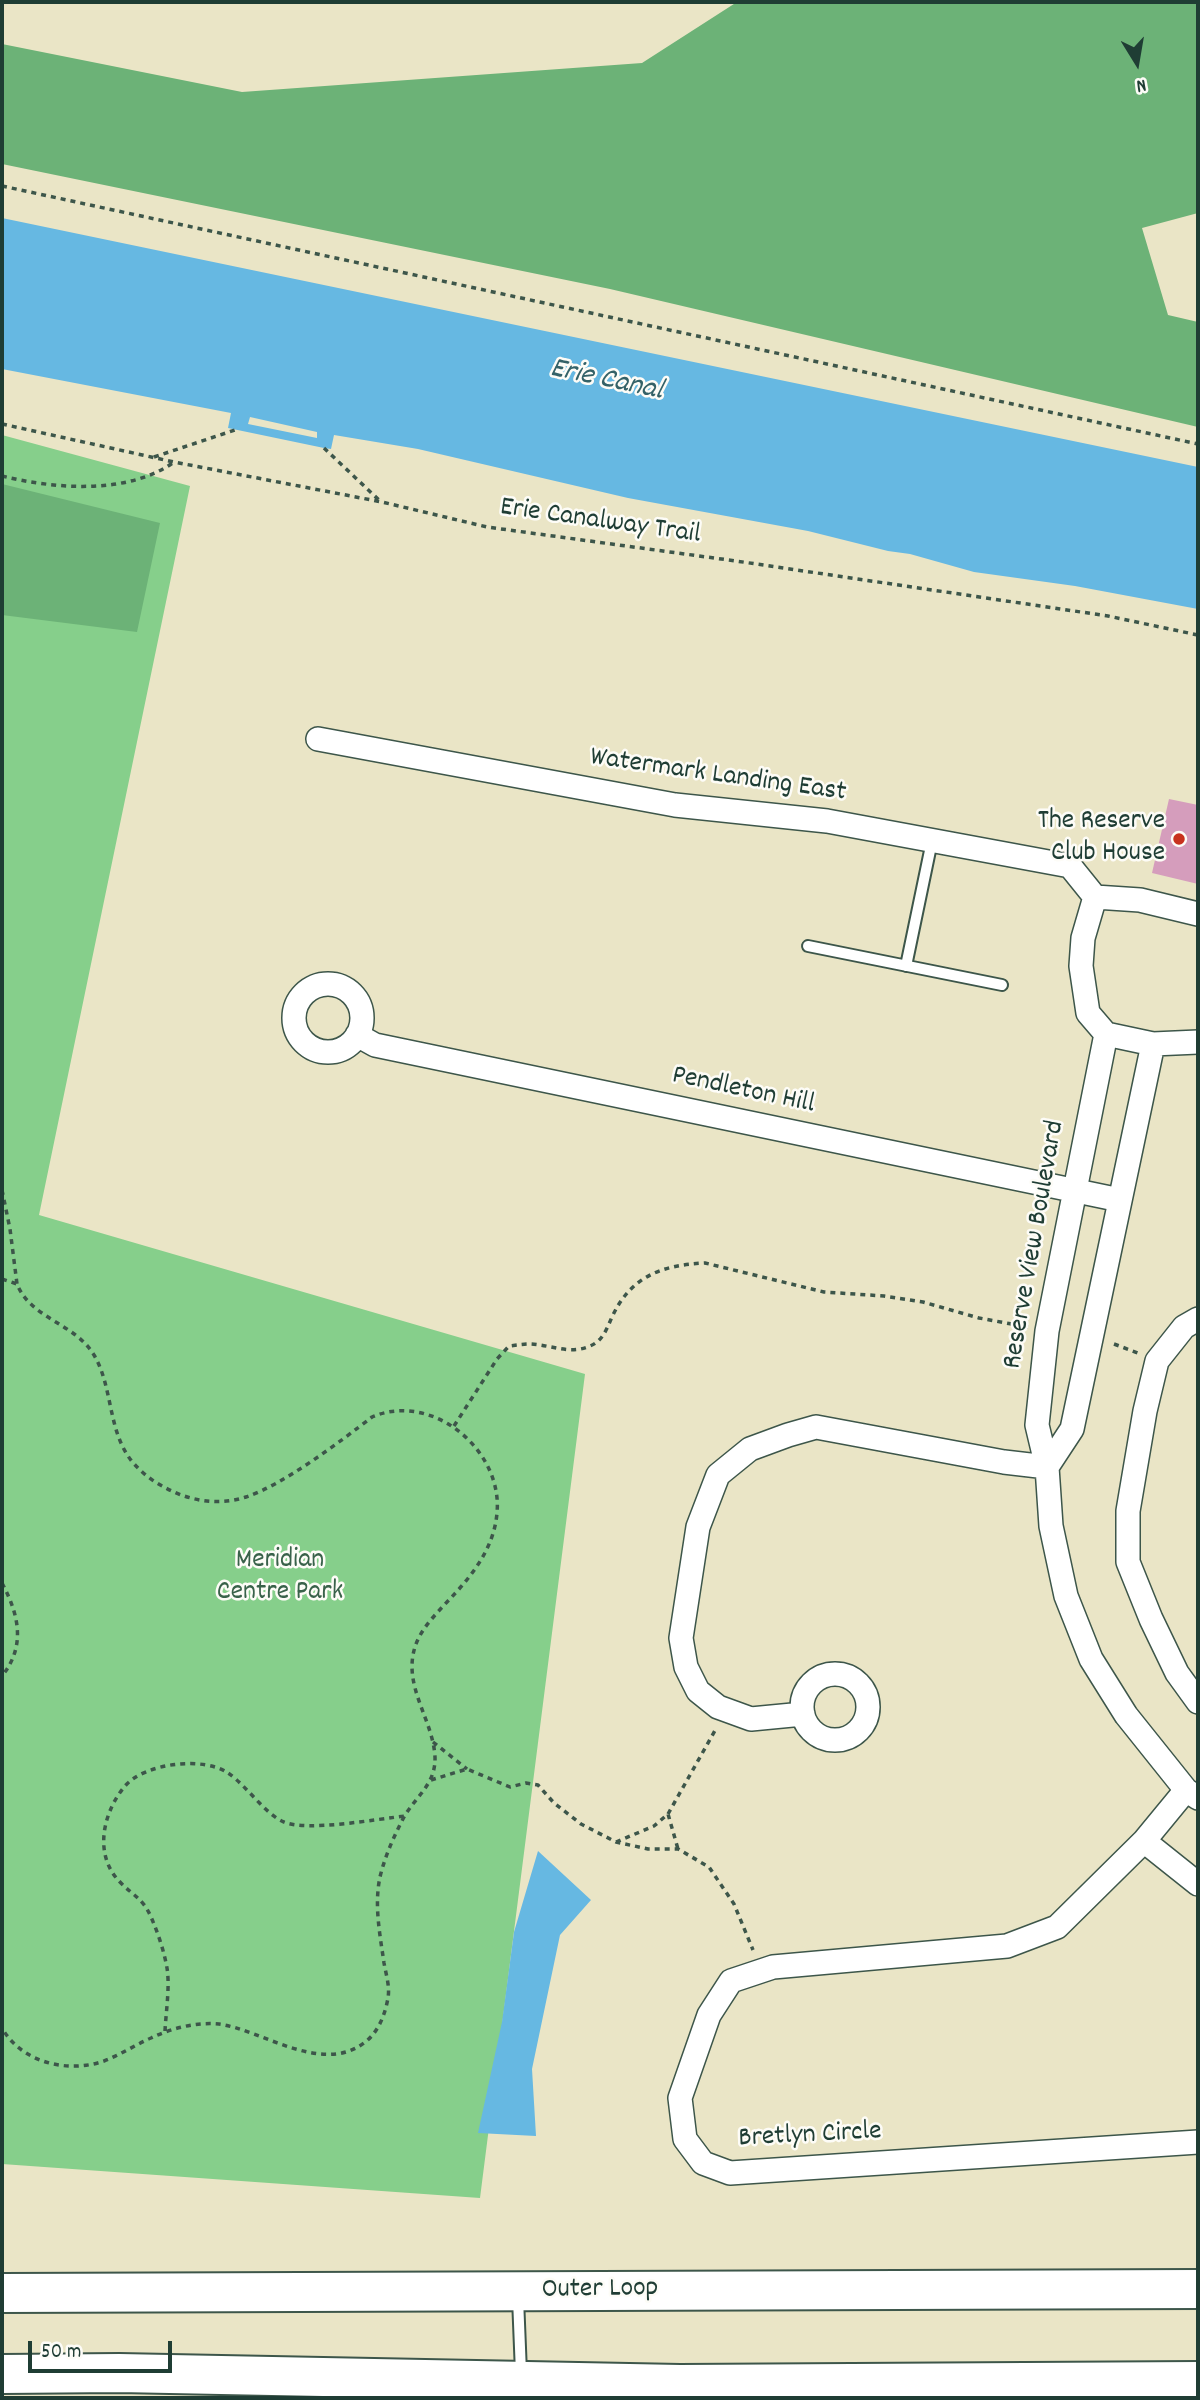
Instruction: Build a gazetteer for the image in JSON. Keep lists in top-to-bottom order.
{
  "streets": {
    "highway": ["Outer Loop"],
    "street": [
      "Watermark Landing East",
      "Pendleton Hill",
      "Reserve View Boulevard",
      "Bretlyn Circle"
    ],
    "path": ["Erie Canalway Trail"]
  },
  "crossings": [
    ["Pendleton Hill", "Reserve View Boulevard"],
    ["Reserve View Boulevard", "Bretlyn Circle"]
  ],
  "water": ["Erie Canal"],
  "parks": ["Meridian Centre Park"],
  "places": ["The Reserve Club House"],
  "scale_bar": "50 m",
  "north": "bottom"
}
